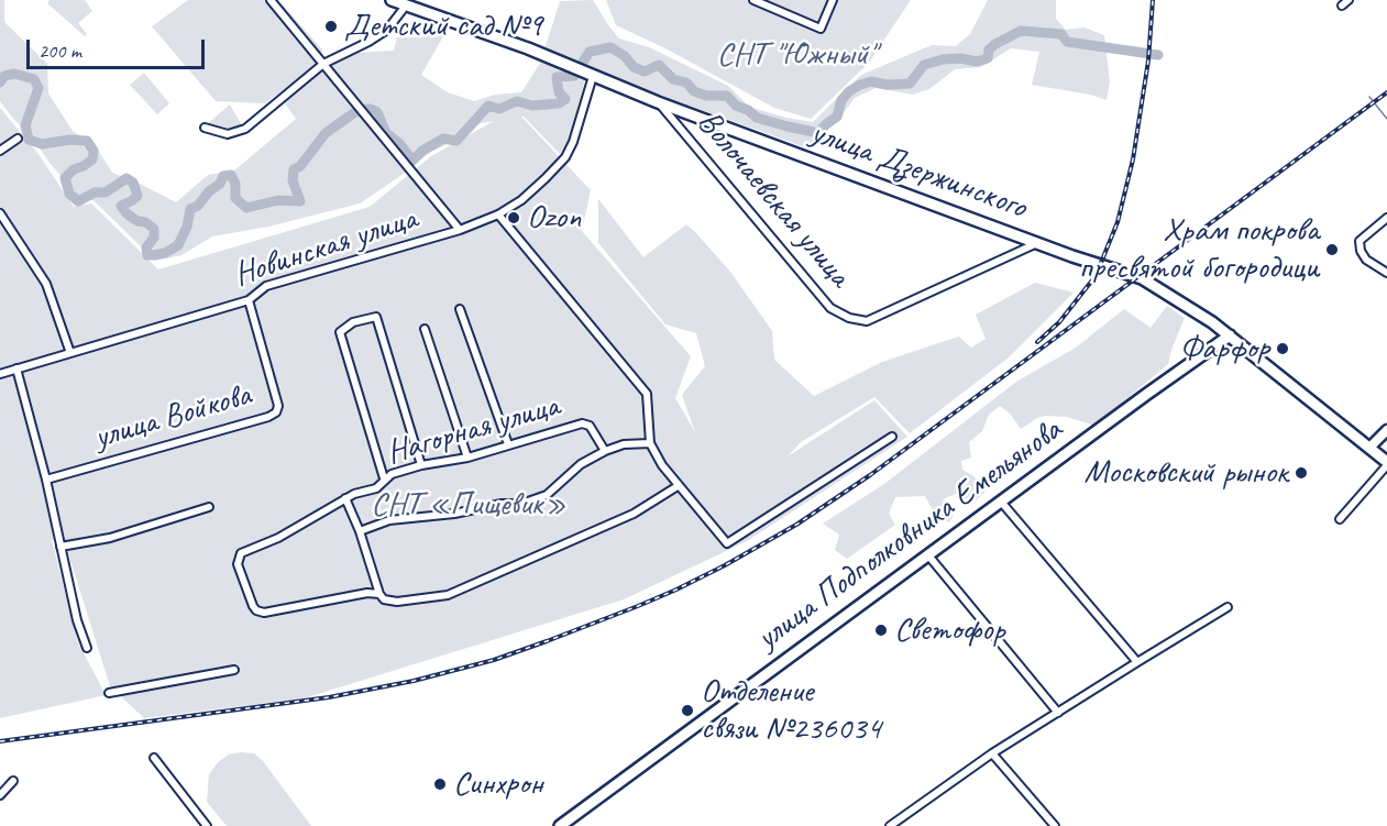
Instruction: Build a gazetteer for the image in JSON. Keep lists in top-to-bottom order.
{
  "streets": {
    "main road": ["улица Дзержинского", "улица Подполковника Емельянова"],
    "street": [
      "Волочаевская улица",
      "Новинская улица",
      "улица Войкова",
      "Нагорная улица"
    ]
  },
  "crossings": [
    ["улица Дзержинского", "Волочаевская улица"],
    ["улица Дзержинского", "Новинская улица"],
    ["улица Дзержинского", "улица Подполковника Емельянова"],
    ["Новинская улица", "улица Войкова"]
  ],
  "parks": ["СНТ \"Южный\"", "СНТ «Пищевик»"],
  "places": [
    "Детский сад №9",
    "Ozon",
    "Храм покрова пресвятой богородици",
    "Фарфор",
    "Московский рынок",
    "Светофор",
    "Отделение связи №236034",
    "Синхрон"
  ],
  "scale_bar": "200 m"
}
